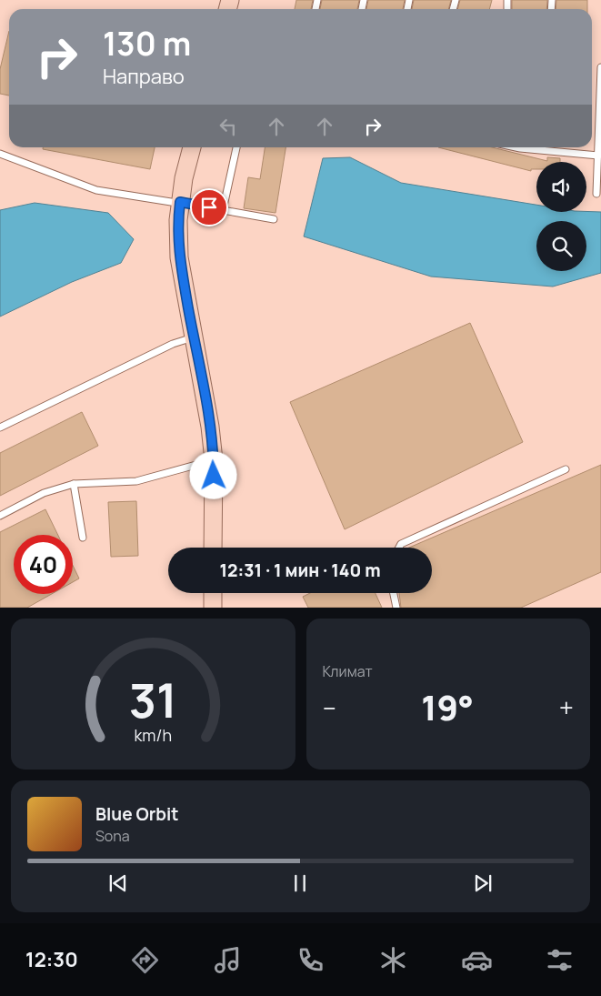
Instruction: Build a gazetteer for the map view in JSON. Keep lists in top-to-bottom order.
{
  "page": {
    "turn": ["130 m", "Направо"],
    "limit": "40",
    "trip": "12:31 · 1 мин · 140 m",
    "tile": "Климат",
    "heat": ["−", "19°", "+"],
    "song": ["Blue Orbit", "Sona"],
    "tabs": "12:30",
    "gauge": ["31", "km/h"]
  }
}
